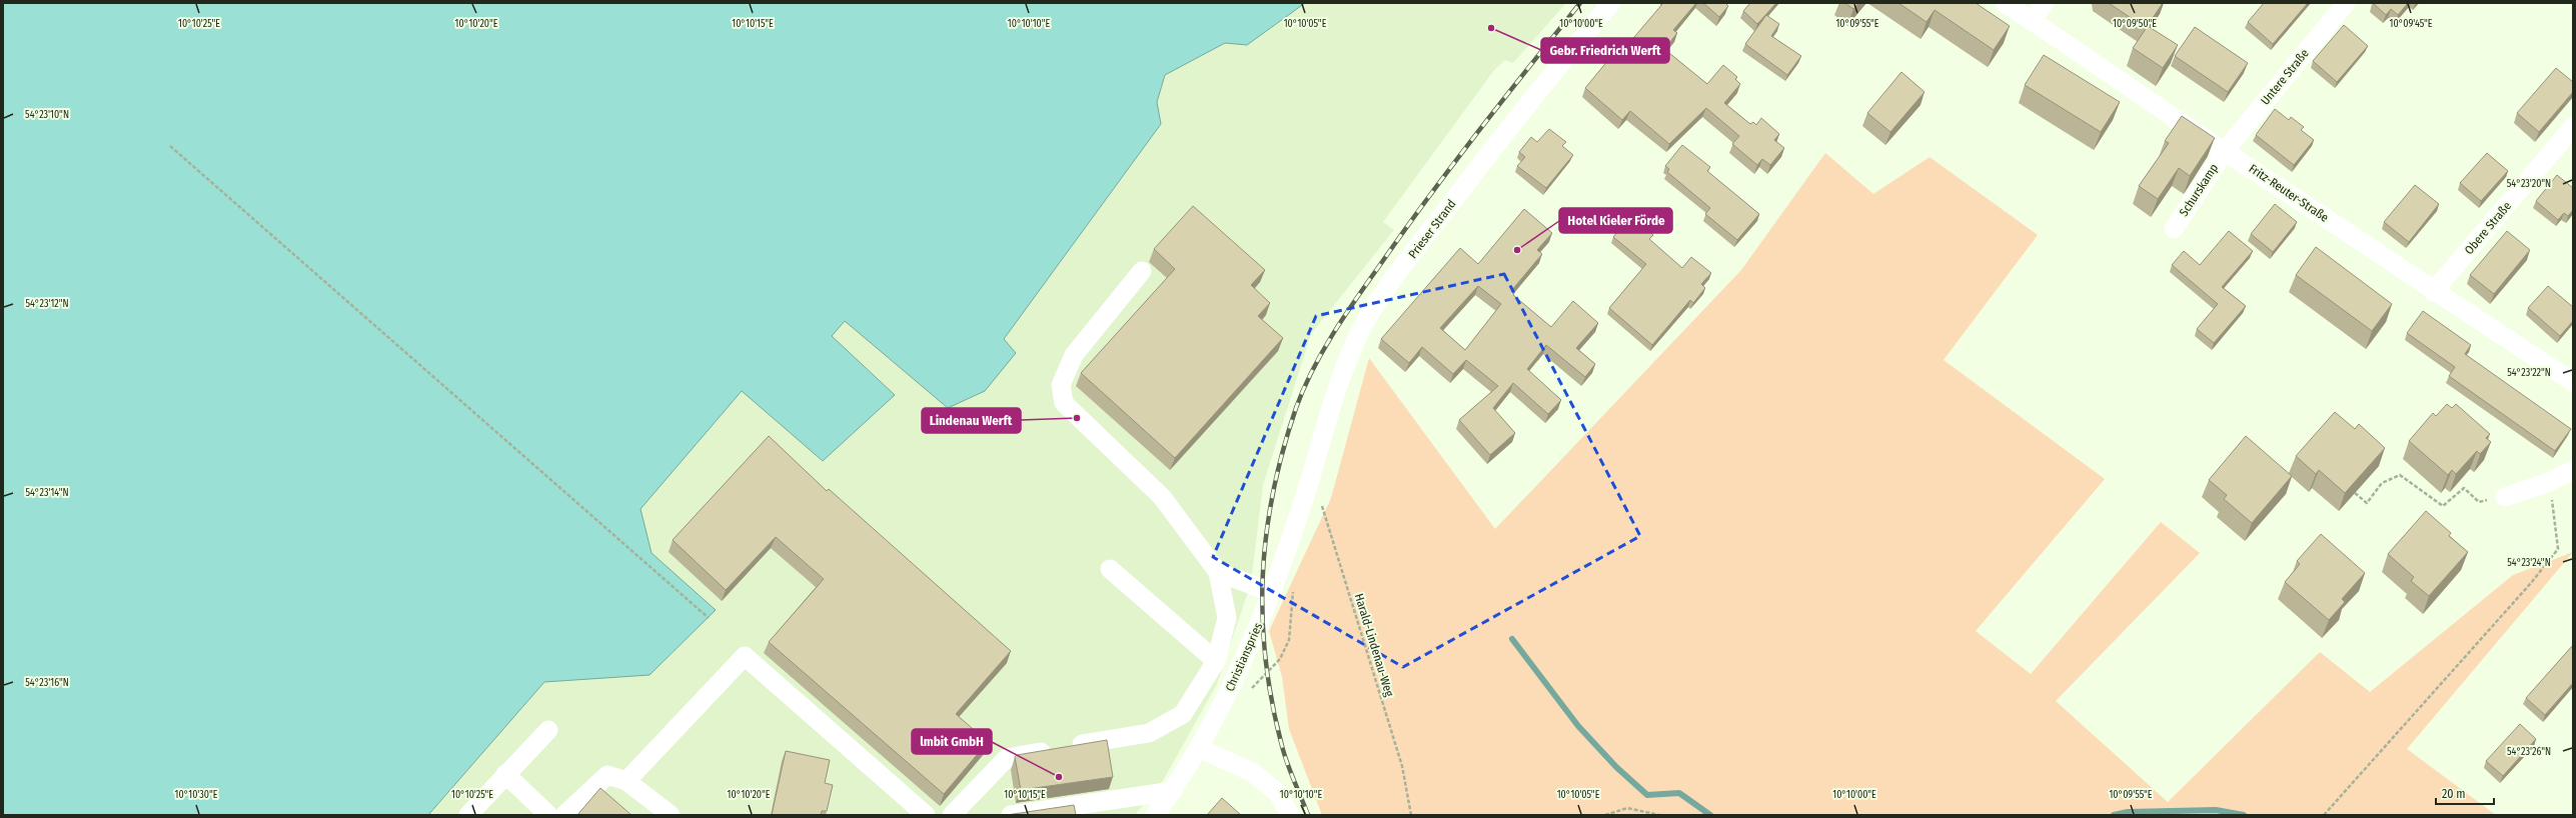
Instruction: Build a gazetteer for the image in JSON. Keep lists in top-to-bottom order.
{
  "streets": {
    "street": [
      "Untere Straße",
      "Schurskamp",
      "Fritz-Reuter-Straße",
      "Obere Straße",
      "Prieser Strand",
      "Christianspries"
    ],
    "path": ["Harald-Lindenau-Weg"]
  },
  "crossings": [
    ["Untere Straße", "Schurskamp"],
    ["Untere Straße", "Fritz-Reuter-Straße"],
    ["Schurskamp", "Fritz-Reuter-Straße"],
    ["Fritz-Reuter-Straße", "Obere Straße"],
    ["Prieser Strand", "Harald-Lindenau-Weg"],
    ["Prieser Strand", "Christianspries"],
    ["Harald-Lindenau-Weg", "Christianspries"]
  ],
  "places": [
    "Gebr. Friedrich Werft",
    "Hotel Kieler Förde",
    "Lindenau Werft",
    "lmbit GmbH"
  ],
  "scale_bar": "20 m",
  "coordinates": [
    "10°10'25\"E",
    "10°10'20\"E",
    "10°10'15\"E",
    "10°10'10\"E",
    "10°10'05\"E",
    "10°10'00\"E",
    "10°09'55\"E",
    "10°09'50\"E",
    "10°09'45\"E",
    "54°23'10\"N",
    "54°23'20\"N",
    "54°23'12\"N",
    "54°23'22\"N",
    "54°23'14\"N",
    "54°23'24\"N",
    "54°23'16\"N",
    "54°23'26\"N",
    "10°10'30\"E"
  ]
}
